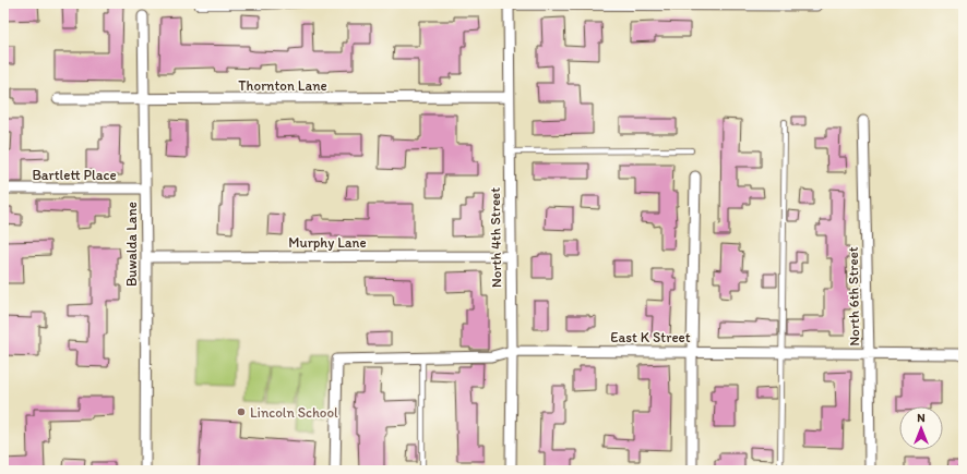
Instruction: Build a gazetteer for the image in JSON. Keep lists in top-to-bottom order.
{
  "streets": {
    "street": [
      "Thornton Lane",
      "Bartlett Place",
      "North 4th Street",
      "Murphy Lane",
      "Buwalda Lane",
      "North 6th Street",
      "East K Street"
    ]
  },
  "crossings": [
    ["Thornton Lane", "North 4th Street"],
    ["Thornton Lane", "Buwalda Lane"],
    ["Bartlett Place", "Buwalda Lane"],
    ["North 4th Street", "Murphy Lane"],
    ["North 4th Street", "East K Street"],
    ["Murphy Lane", "Buwalda Lane"],
    ["North 6th Street", "East K Street"]
  ],
  "places": ["Lincoln School"],
  "north": "top"
}
